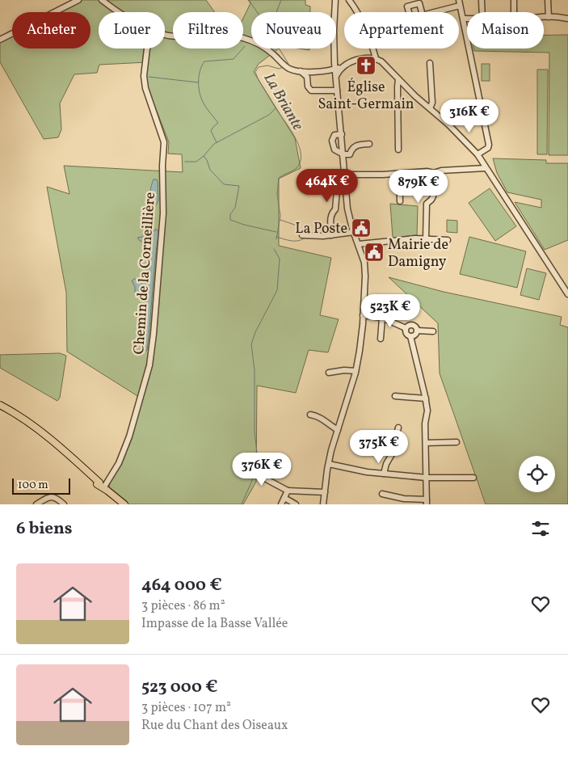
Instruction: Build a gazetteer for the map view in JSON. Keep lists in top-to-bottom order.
{
  "streets": {
    "street": ["Chemin de la Corneillière"]
  },
  "water": ["La Briante"],
  "places": {
    "church": ["Église Saint-Germain"],
    "public building": ["La Poste", "Mairie de Damigny"]
  },
  "scale_bar": "100 m",
  "page": {
    "chip": [
      "Acheter",
      "Louer",
      "Filtres",
      "Nouveau",
      "Appartement",
      "Maison"
    ],
    "price": [
      "316K €",
      "464K €",
      "879K €",
      "523K €",
      "375K €",
      "376K €"
    ],
    "scale": "100 m",
    "heading": "6 biens",
    "list": [
      {
        "name": "464 000 €",
        "note": "3 pièces · 86 m² · Impasse de la Basse Vallée"
      },
      {
        "name": "523 000 €",
        "note": "3 pièces · 107 m² · Rue du Chant des Oiseaux"
      }
    ]
  }
}
